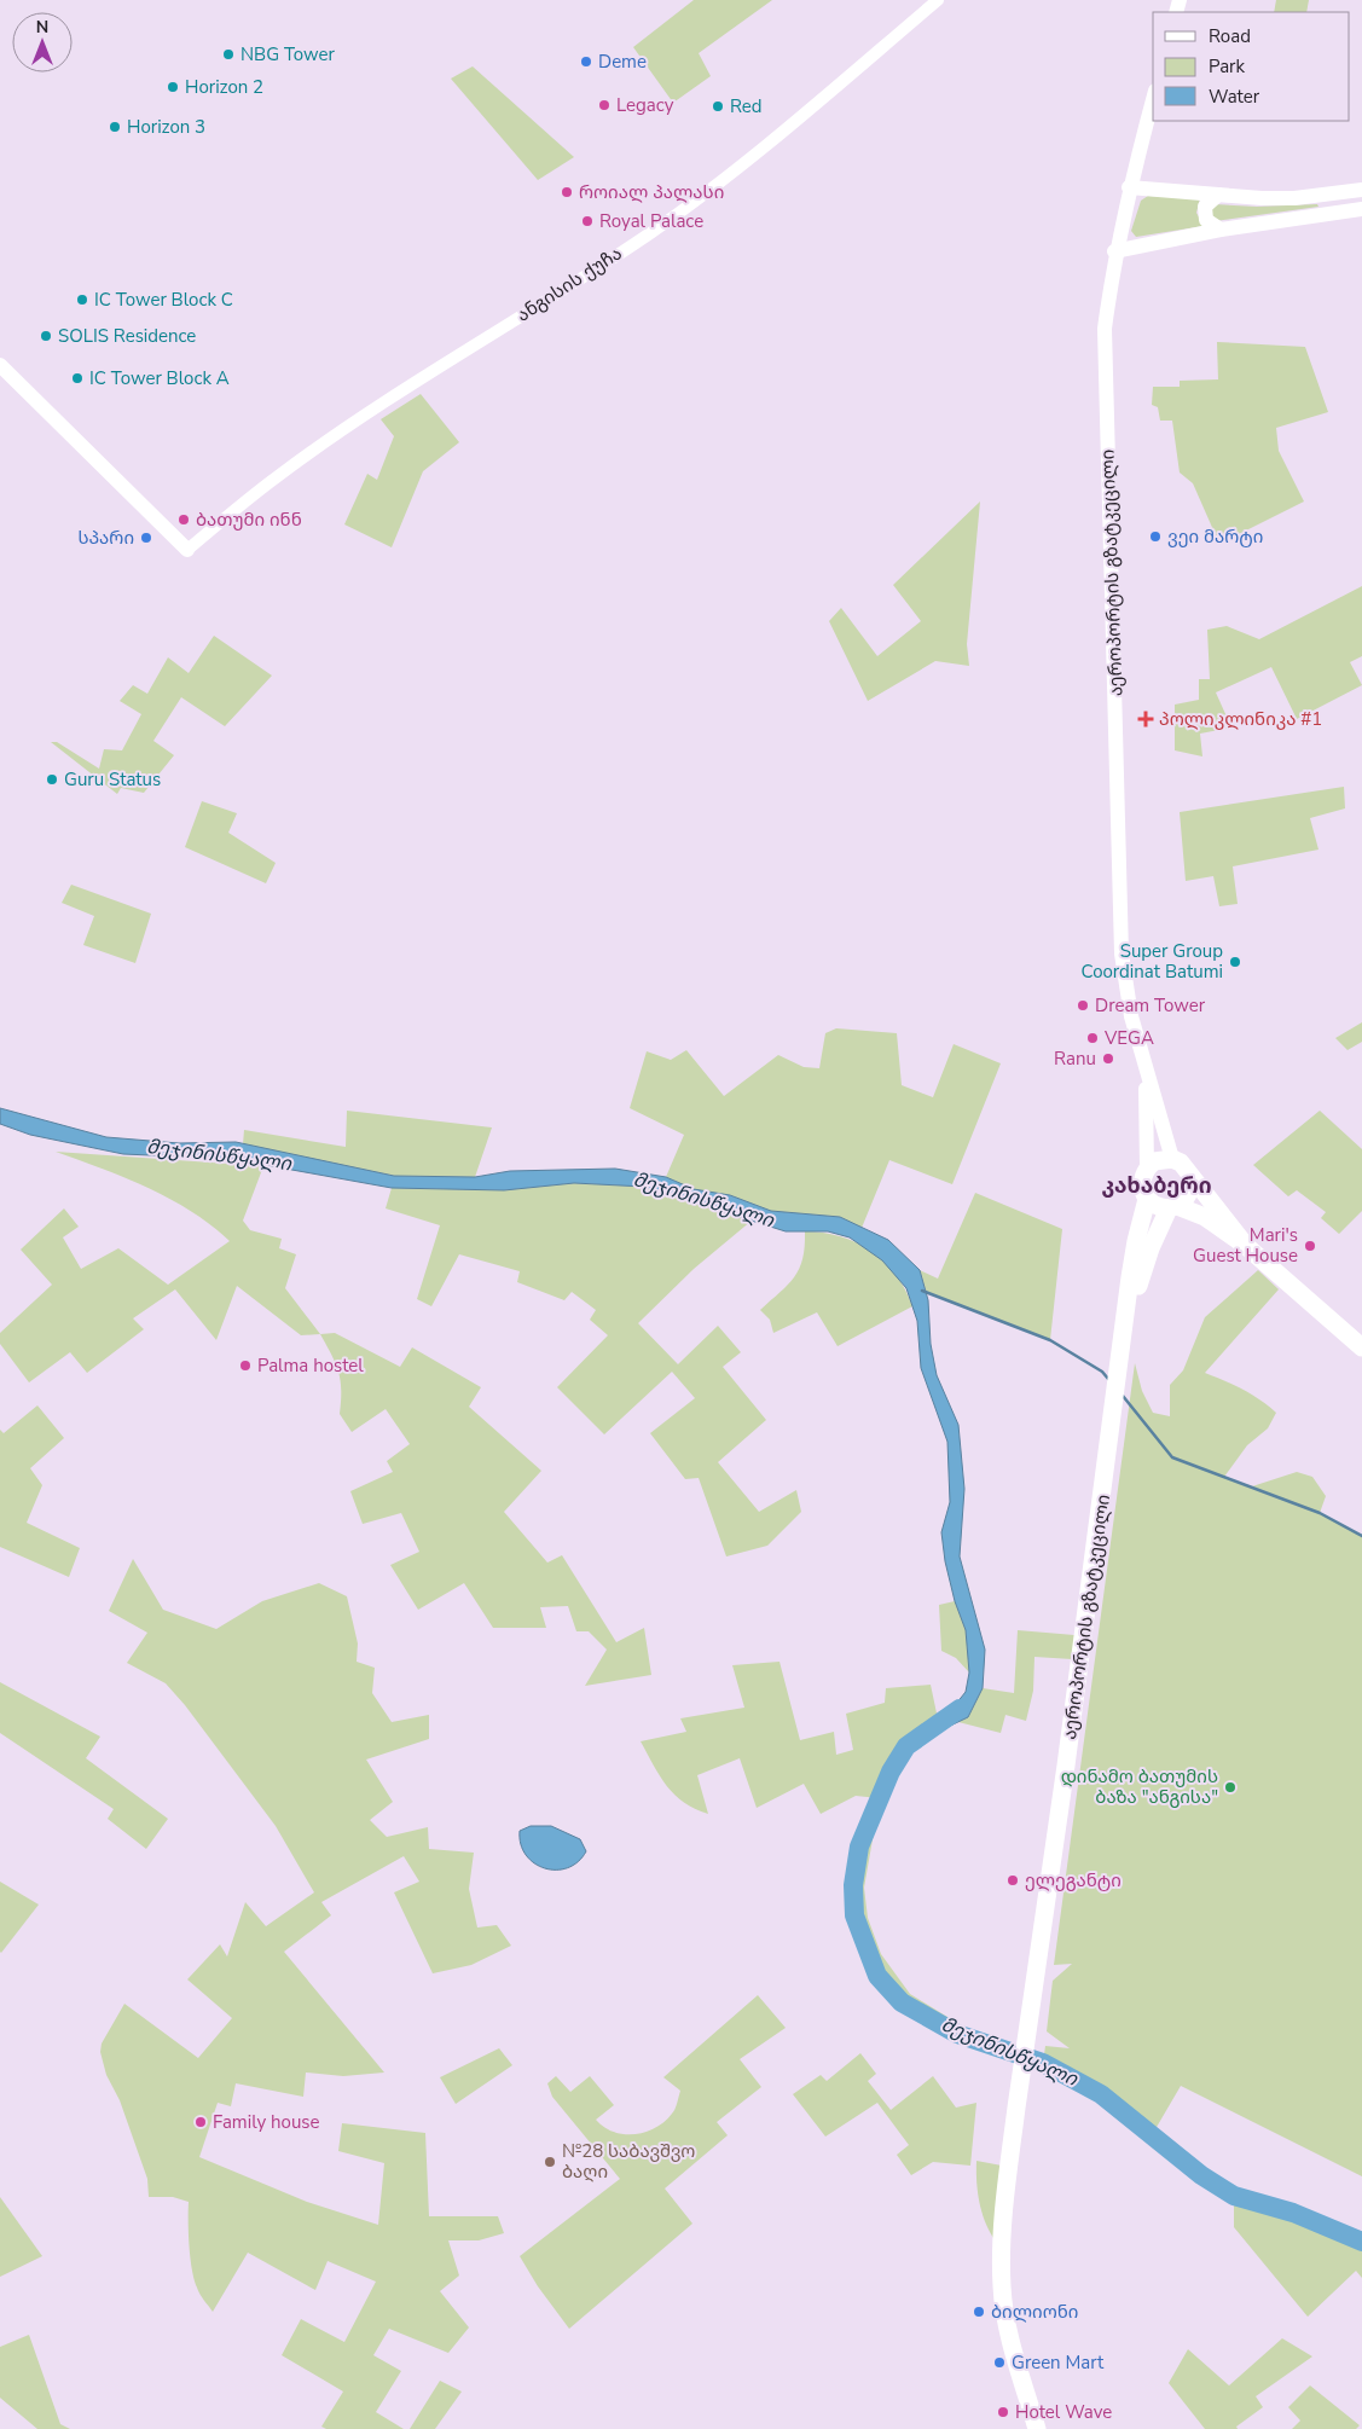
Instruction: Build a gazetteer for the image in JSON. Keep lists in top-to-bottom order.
{
  "streets": {
    "highway": ["აეროპორტის გზატკეცილი"],
    "street": ["ანგისის ქუჩა"]
  },
  "districts": ["კახაბერი"],
  "water": ["მეჯინისწყალი"],
  "places": {
    "other": [
      "NBG Tower",
      "Deme",
      "Horizon 2",
      "Legacy",
      "Red",
      "Horizon 3",
      "როიალ პალასი",
      "Royal Palace",
      "IC Tower Block C",
      "SOLIS Residence",
      "IC Tower Block A",
      "ბათუმი ინნ",
      "ვეი მარტი",
      "სპარი",
      "Guru Status",
      "Super Group Coordinat Batumi",
      "Dream Tower",
      "VEGA",
      "Ranu",
      "Mari's Guest House",
      "Palma hostel",
      "დინამო ბათუმის ბაზა \"ანგისა\"",
      "ელეგანტი",
      "Family house",
      "№28 საბავშვო ბაღი",
      "ბილიონი",
      "Green Mart",
      "Hotel Wave"
    ],
    "health": ["პოლიკლინიკა #1"]
  },
  "legend": ["Road", "Park", "Water"],
  "north": "top"
}
